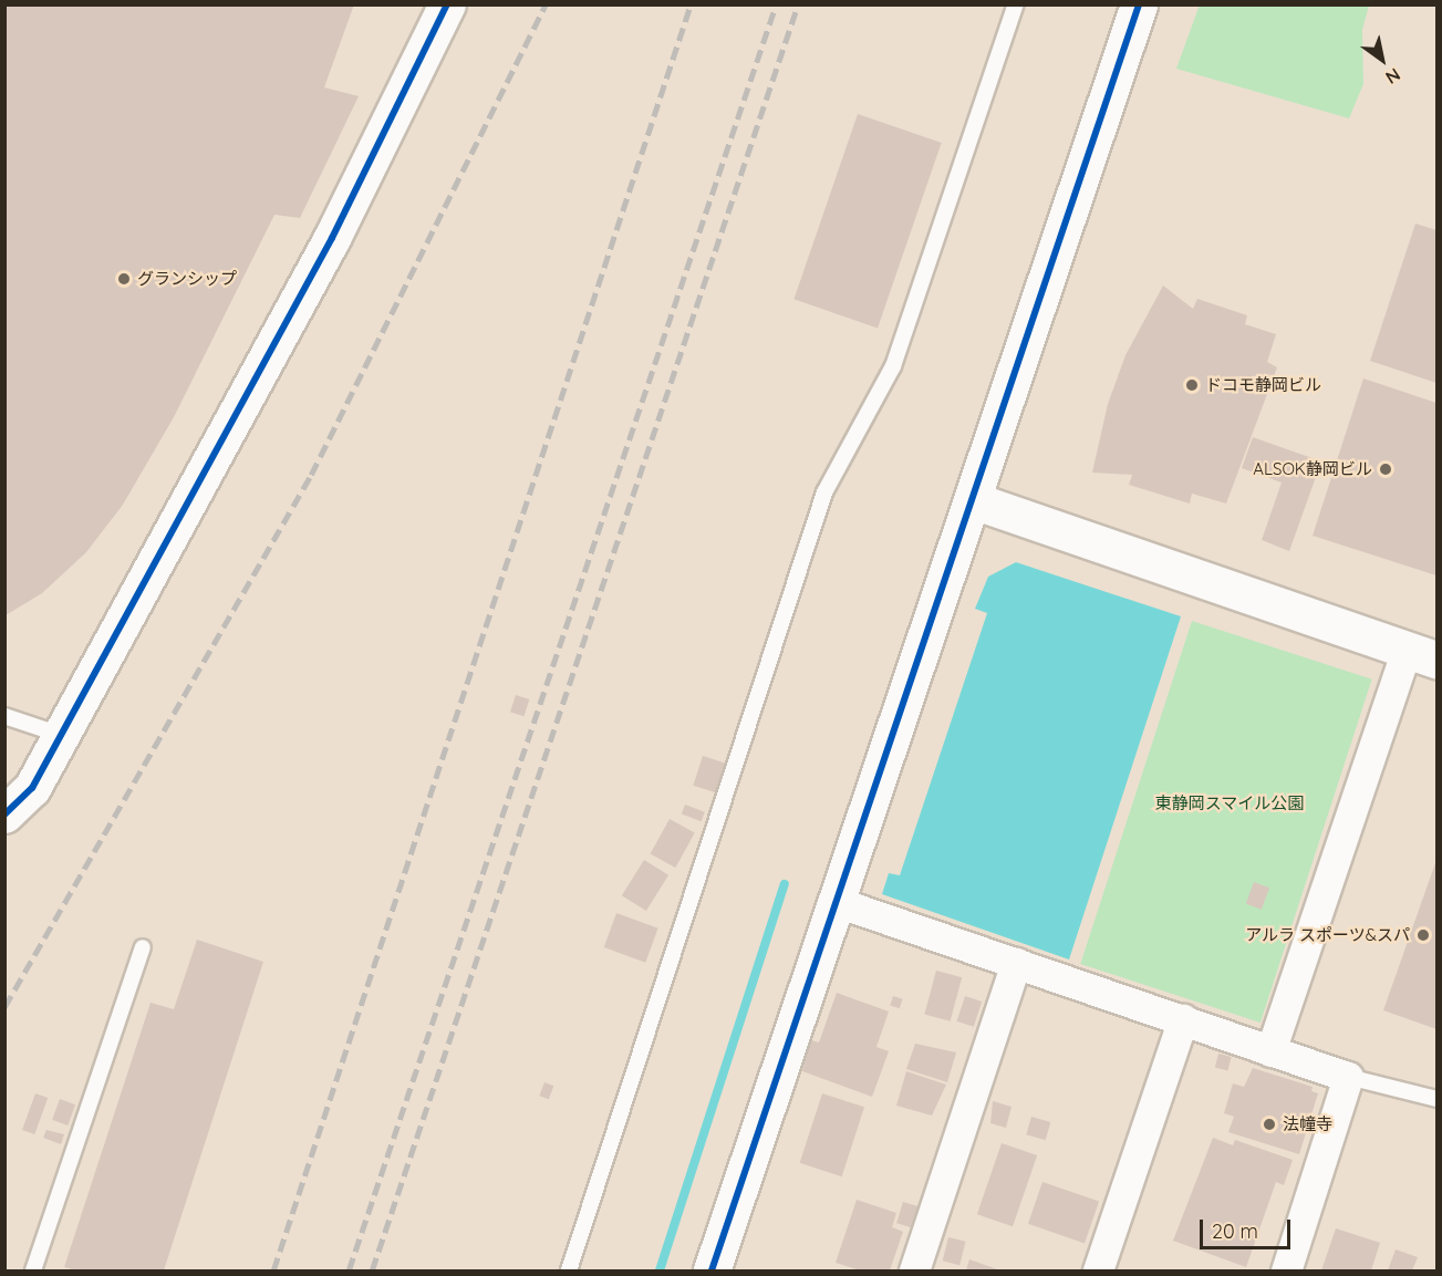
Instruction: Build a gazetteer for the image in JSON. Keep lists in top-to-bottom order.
{
  "parks": ["東静岡スマイル公園"],
  "places": [
    "グランシップ",
    "ドコモ静岡ビル",
    "ALSOK静岡ビル",
    "アルラ スポーツ&スパ",
    "法幢寺"
  ],
  "scale_bar": "20 m",
  "north": "bottom right"
}
